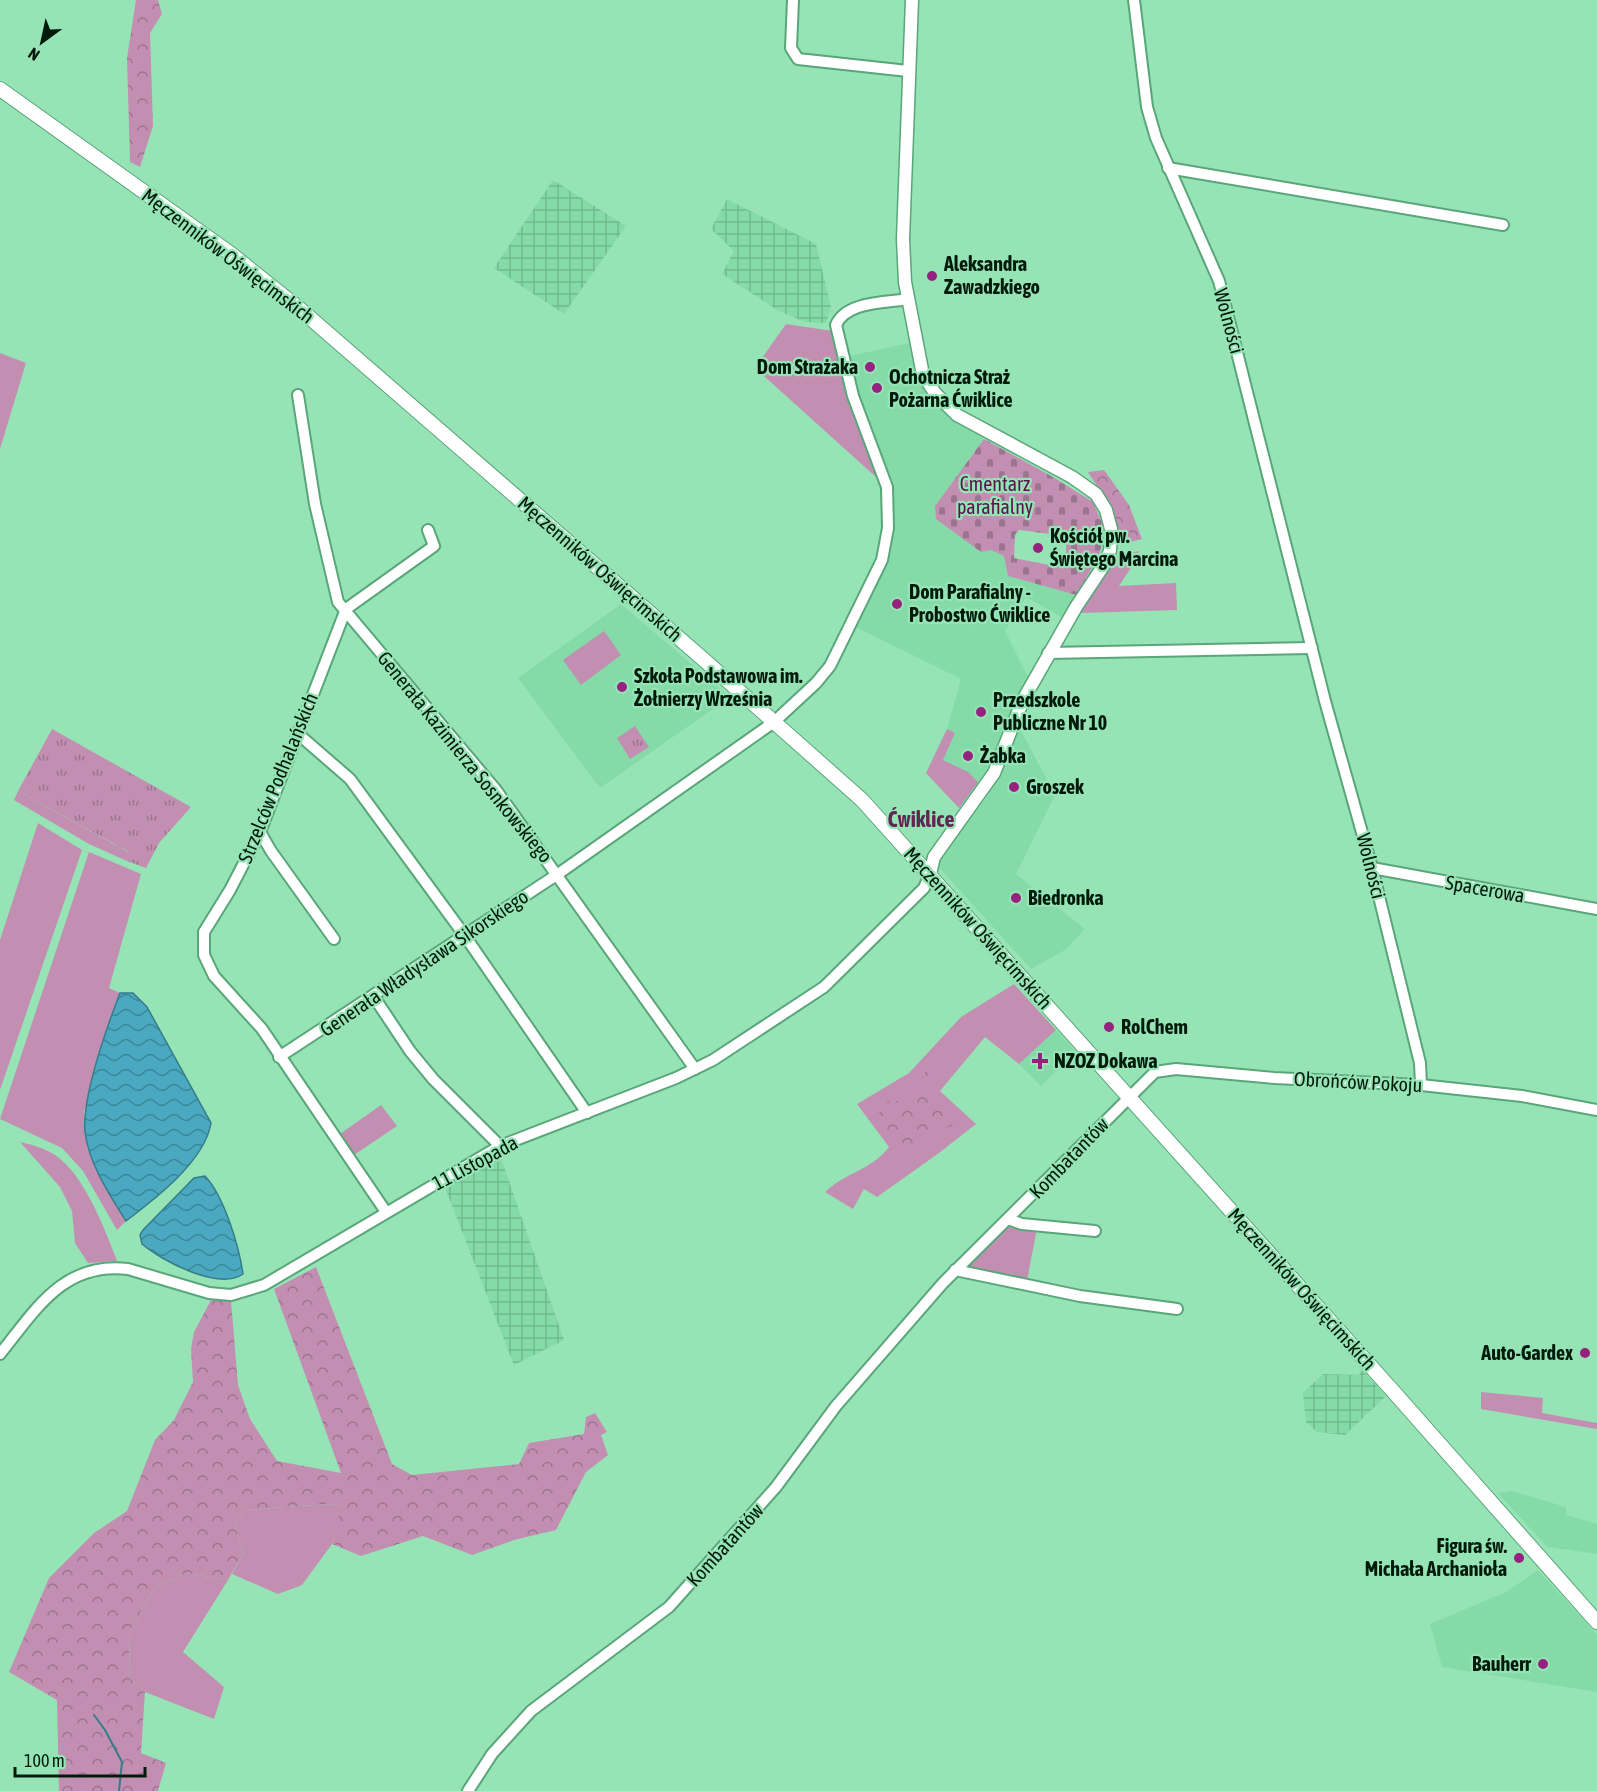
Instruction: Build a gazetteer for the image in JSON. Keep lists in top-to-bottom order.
{
  "streets": {
    "main road": ["Męczenników Oświęcimskich"],
    "street": [
      "Wolności",
      "Generała Kazimierza Sosnkowskiego",
      "Strzelców Podhalańskich",
      "Spacerowa",
      "Generała Władysława Sikorskiego",
      "Obrońców Pokoju",
      "Kombatantów",
      "11 Listopada"
    ]
  },
  "crossings": [
    ["Męczenników Oświęcimskich", "Generała Władysława Sikorskiego"],
    ["Męczenników Oświęcimskich", "Obrońców Pokoju"],
    ["Męczenników Oświęcimskich", "Kombatantów"],
    ["Męczenników Oświęcimskich", "11 Listopada"],
    ["Wolności", "Spacerowa"],
    ["Wolności", "Obrońców Pokoju"],
    ["Generała Kazimierza Sosnkowskiego", "Strzelców Podhalańskich"],
    ["Generała Kazimierza Sosnkowskiego", "Generała Władysława Sikorskiego"],
    ["Generała Kazimierza Sosnkowskiego", "11 Listopada"],
    ["Strzelców Podhalańskich", "Generała Władysława Sikorskiego"],
    ["Strzelców Podhalańskich", "11 Listopada"],
    ["Obrońców Pokoju", "Kombatantów"]
  ],
  "districts": ["Ćwiklice"],
  "parks": ["Cmentarz parafialny"],
  "places": {
    "other": [
      "Aleksandra Zawadzkiego",
      "Dom Strażaka",
      "Ochotnicza Straż Pożarna Ćwiklice",
      "Kościół pw. Świętego Marcina",
      "Dom Parafialny - Probostwo Ćwiklice",
      "Szkoła Podstawowa im. Żołnierzy Września",
      "Przedszkole Publiczne Nr 10",
      "Żabka",
      "Groszek",
      "Biedronka",
      "RolChem",
      "Auto-Gardex",
      "Figura św. Michała Archanioła",
      "Bauherr"
    ],
    "health": ["NZOZ Dokawa"]
  },
  "scale_bar": "100 m",
  "north": "bottom left"
}
